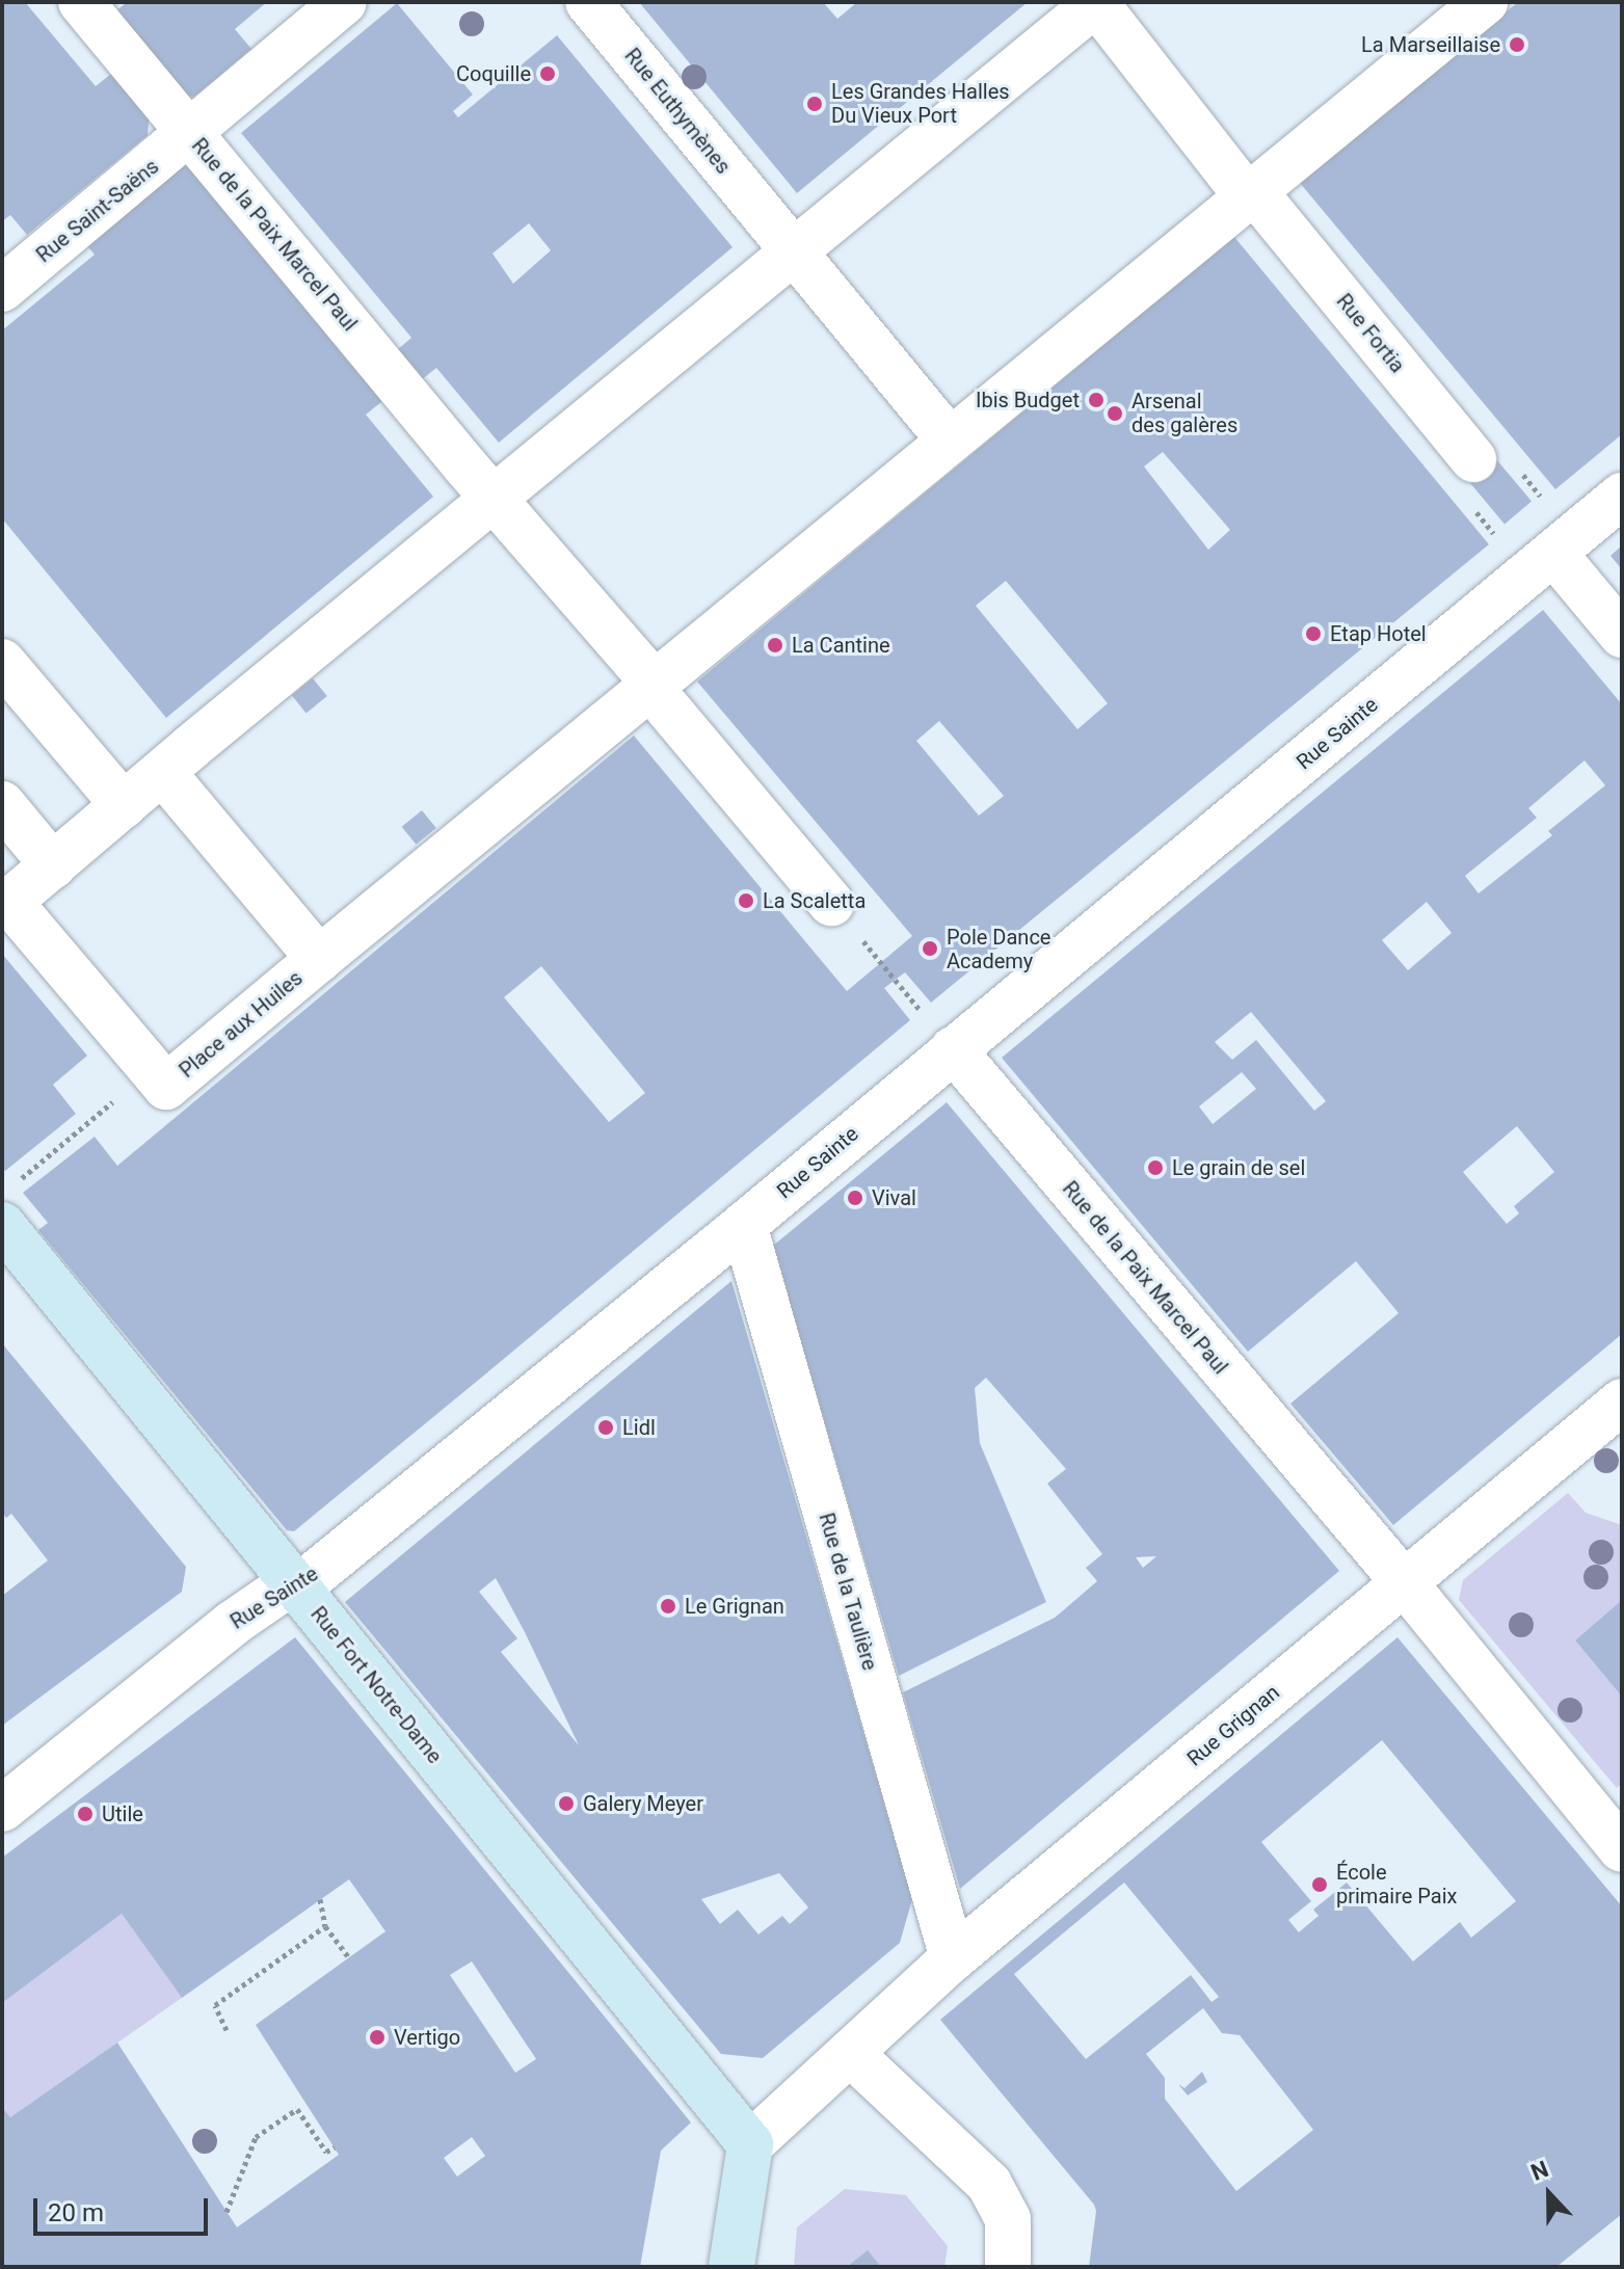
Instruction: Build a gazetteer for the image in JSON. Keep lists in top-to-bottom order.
{
  "streets": {
    "street": [
      "Rue Euthymènes",
      "Rue Saint-Saëns",
      "Rue de la Paix Marcel Paul",
      "Rue Fortia",
      "Rue Sainte",
      "Place aux Huiles",
      "Rue de la Taulière",
      "Rue Fort Notre-Dame",
      "Rue Grignan"
    ]
  },
  "crossings": [
    ["Rue Saint-Saëns", "Rue de la Paix Marcel Paul"],
    ["Rue de la Paix Marcel Paul", "Rue Sainte"],
    ["Rue de la Paix Marcel Paul", "Rue Grignan"],
    ["Rue Sainte", "Rue de la Taulière"],
    ["Rue Sainte", "Rue Fort Notre-Dame"],
    ["Rue de la Taulière", "Rue Grignan"],
    ["Rue Fort Notre-Dame", "Rue Grignan"]
  ],
  "places": [
    "La Marseillaise",
    "Coquille",
    "Les Grandes Halles Du Vieux Port",
    "Ibis Budget",
    "Arsenal des galères",
    "Etap Hotel",
    "La Cantine",
    "La Scaletta",
    "Pole Dance Academy",
    "Le grain de sel",
    "Vival",
    "Lidl",
    "Le Grignan",
    "Galery Meyer",
    "Utile",
    "École primaire Paix",
    "Vertigo"
  ],
  "scale_bar": "20 m",
  "north": "top"
}
